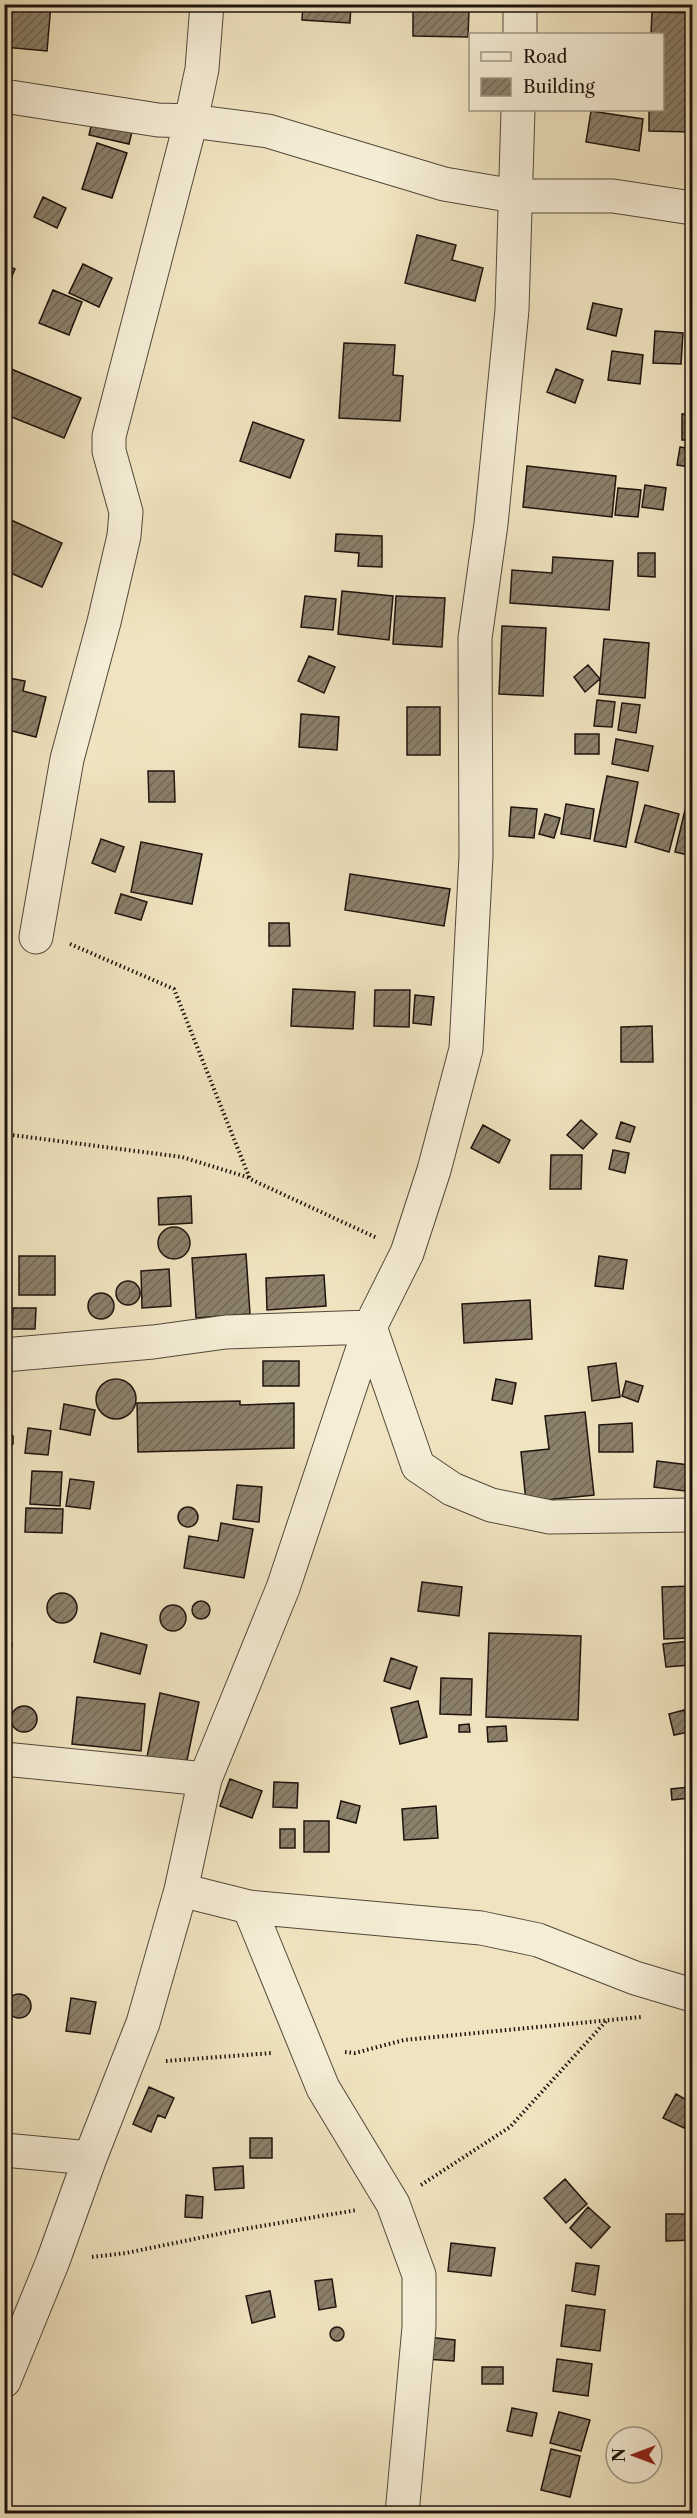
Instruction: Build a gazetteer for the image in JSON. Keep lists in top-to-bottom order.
{
  "legend": ["Road", "Building"],
  "north": "left"
}
